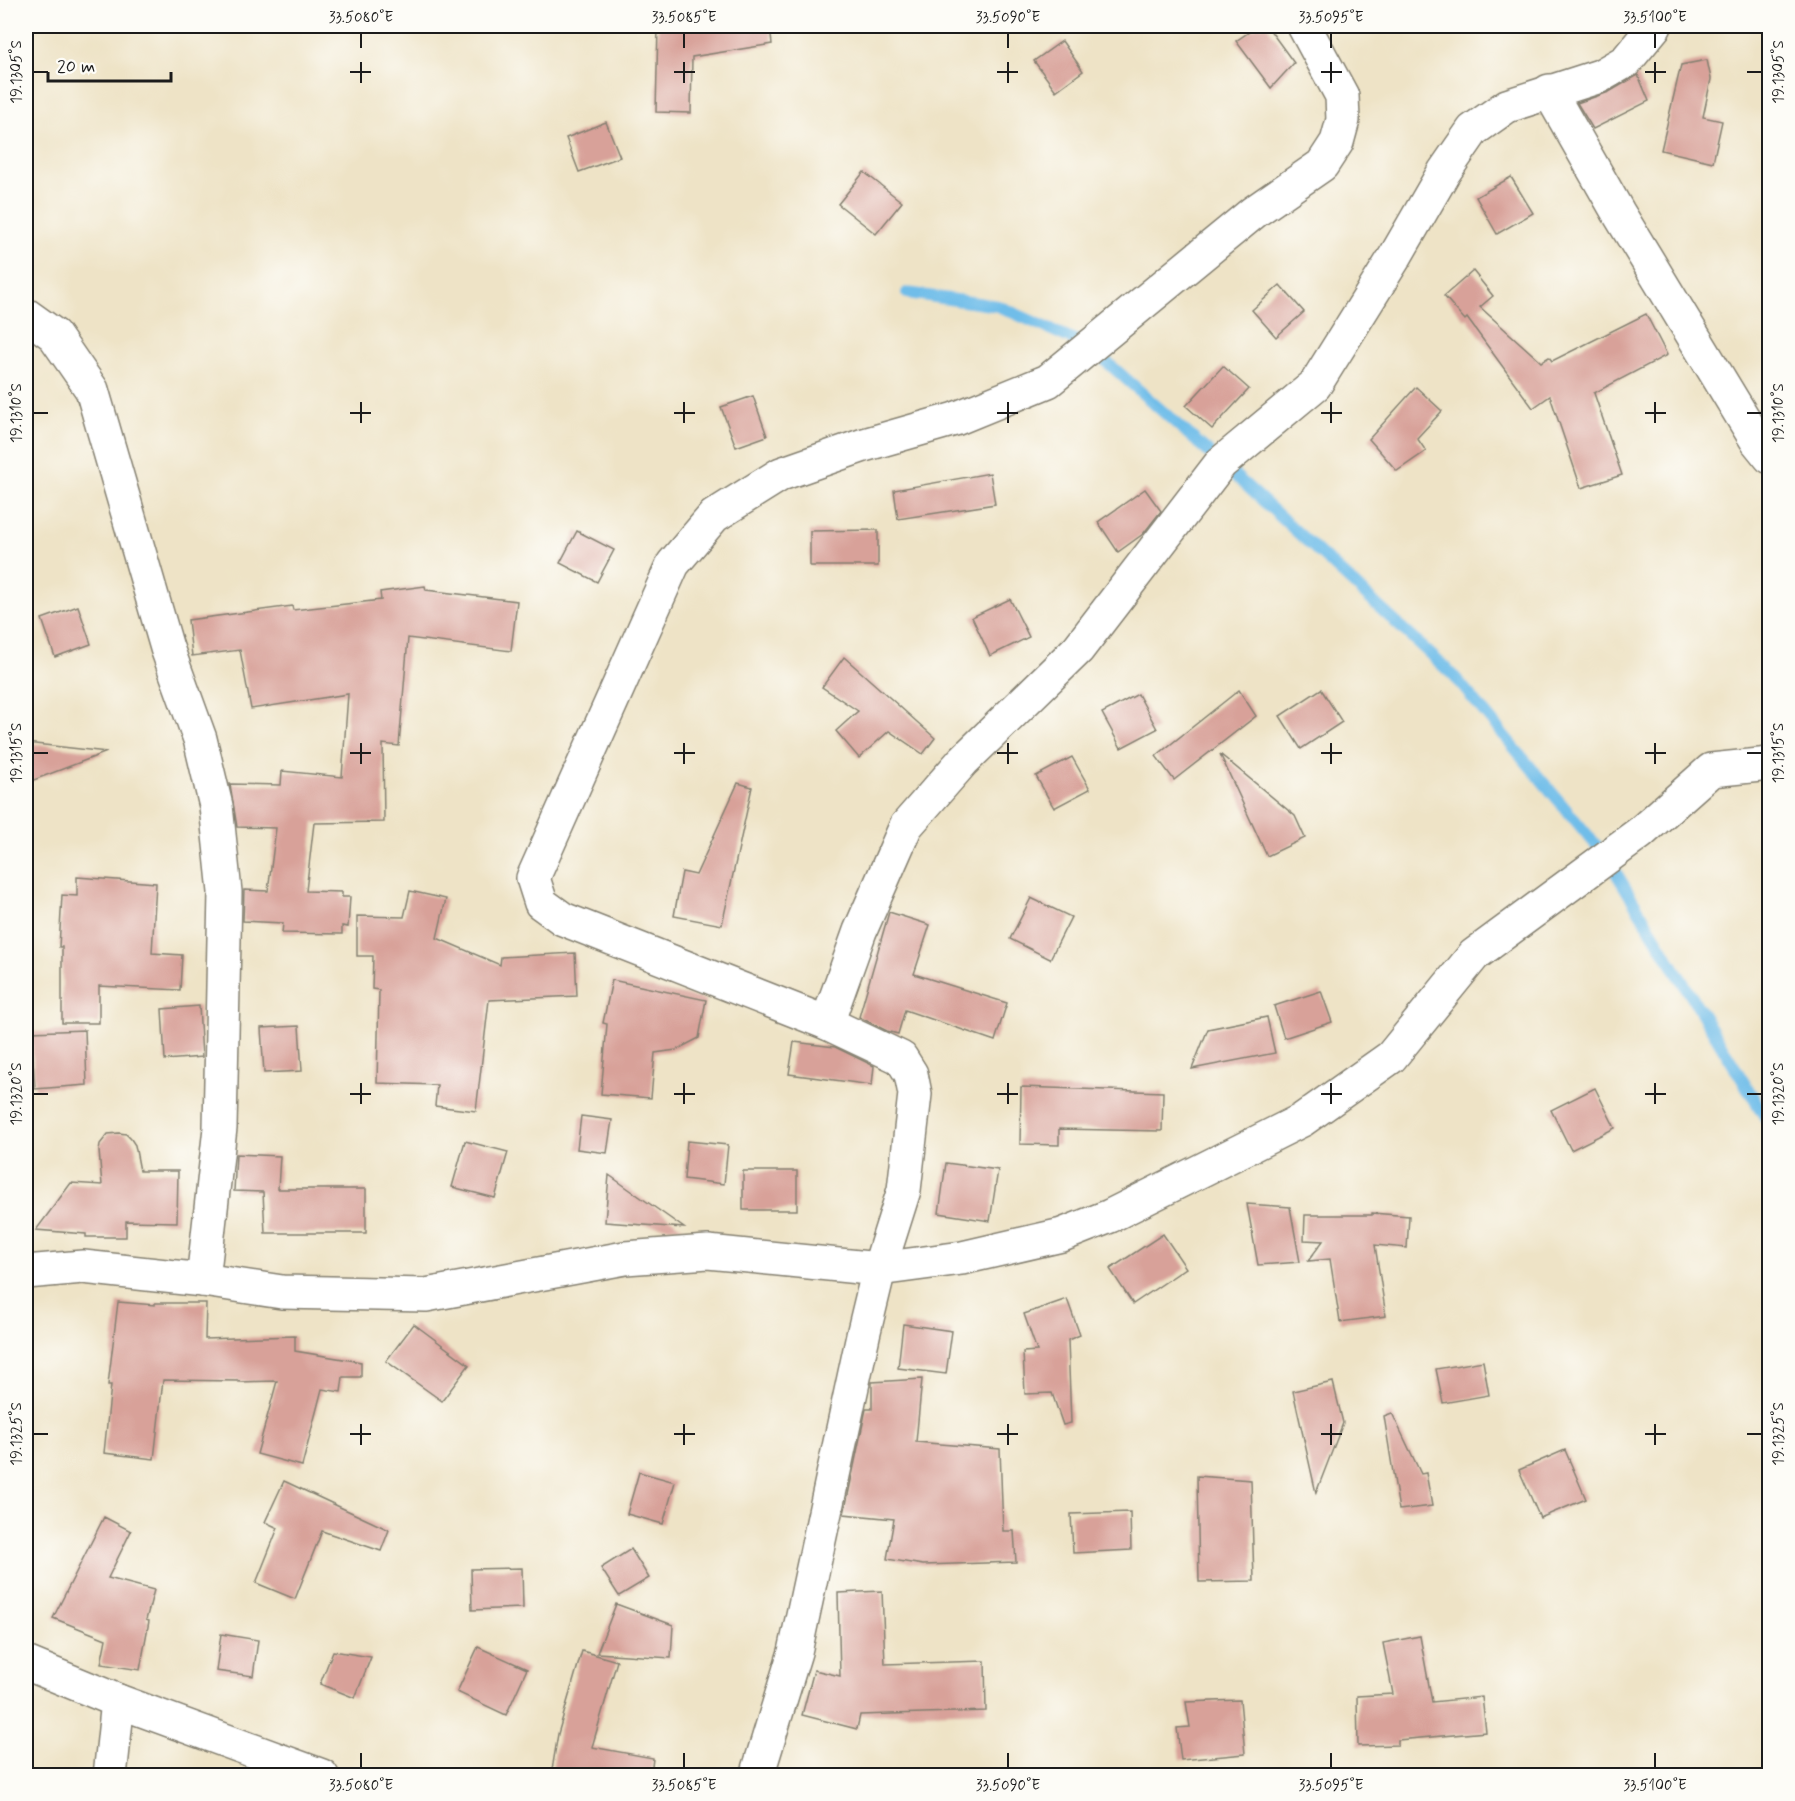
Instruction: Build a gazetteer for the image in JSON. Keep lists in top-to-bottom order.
{
  "scale_bar": "20 m",
  "coordinates": [
    "33.5080°E",
    "33.5085°E",
    "33.5090°E",
    "33.5095°E",
    "33.5100°E",
    "19.1305°S",
    "19.1310°S",
    "19.1315°S",
    "19.1320°S",
    "19.1325°S"
  ]
}
